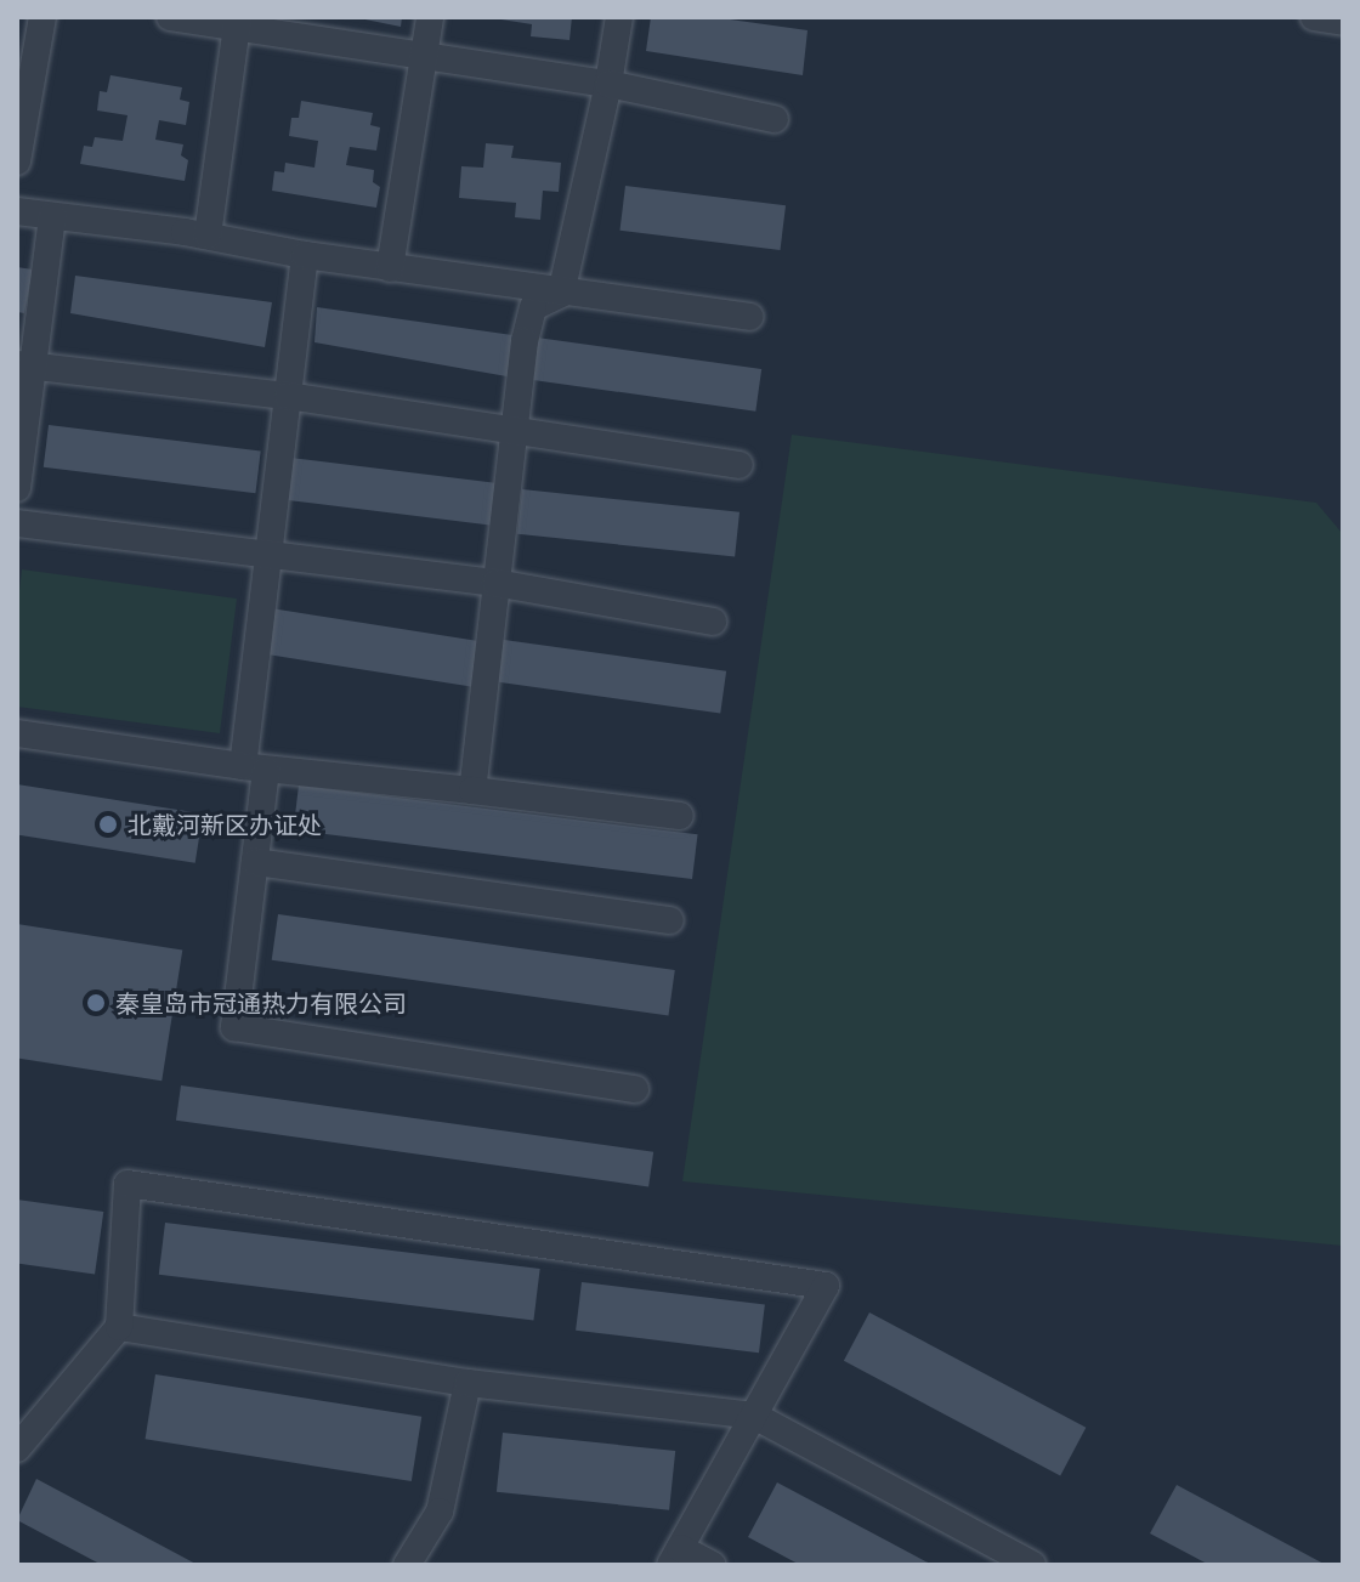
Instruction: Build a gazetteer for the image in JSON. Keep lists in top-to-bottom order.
{
  "places": ["北戴河新区办证处", "秦皇岛市冠通热力有限公司"]
}
